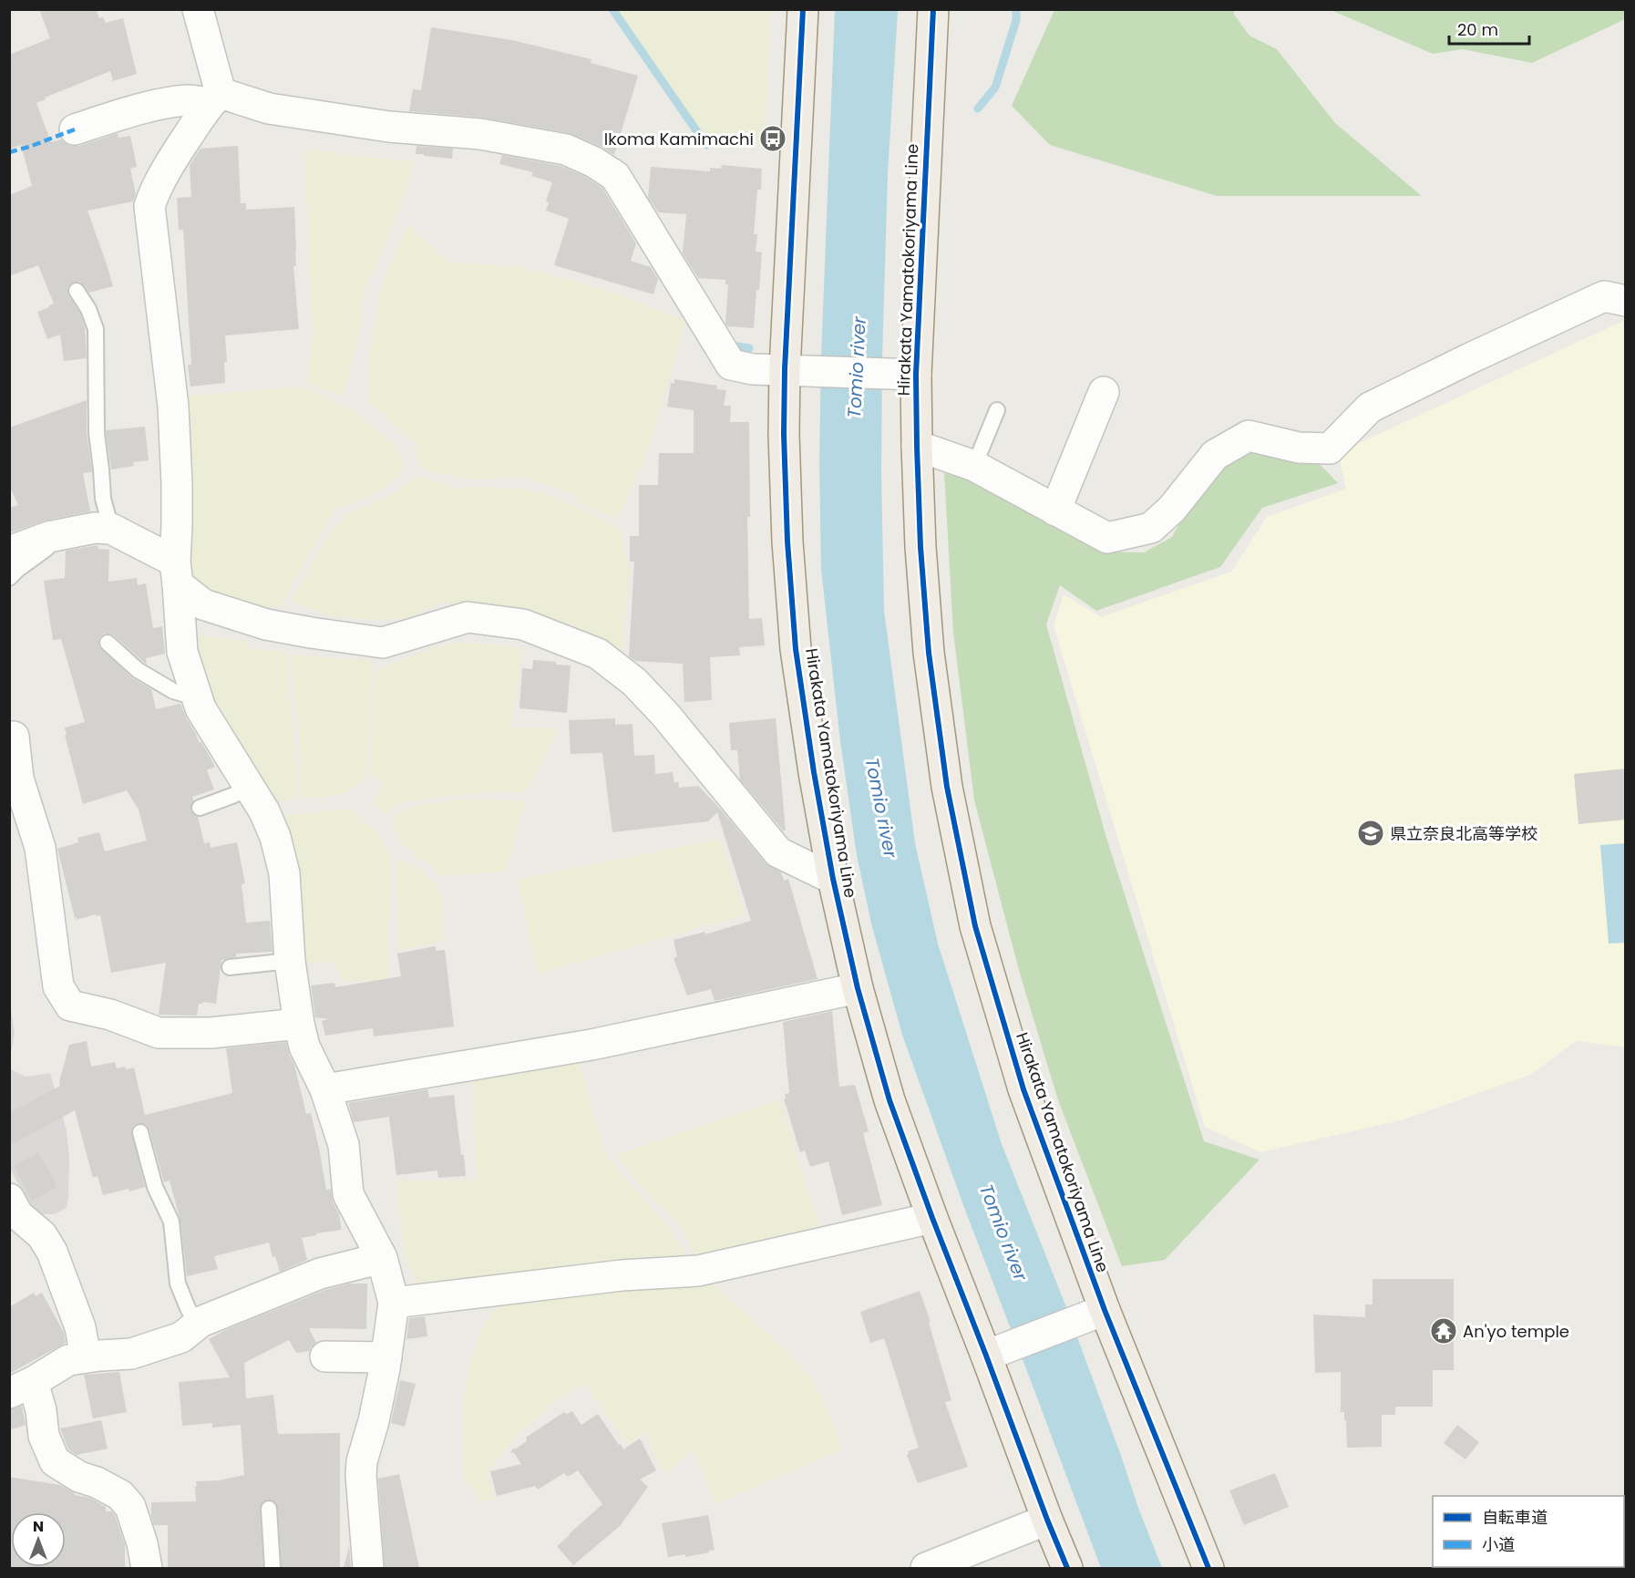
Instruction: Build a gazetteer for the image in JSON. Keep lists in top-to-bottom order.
{
  "streets": {
    "main road": ["Hirakata Yamatokoriyama Line"]
  },
  "water": ["Tomio river"],
  "places": {
    "bus stop": ["Ikoma Kamimachi"],
    "school or university": ["県立奈良北高等学校"],
    "temple": ["An'yo temple"]
  },
  "legend": ["自転車道", "小道"],
  "scale_bar": "20 m",
  "north": "top"
}
